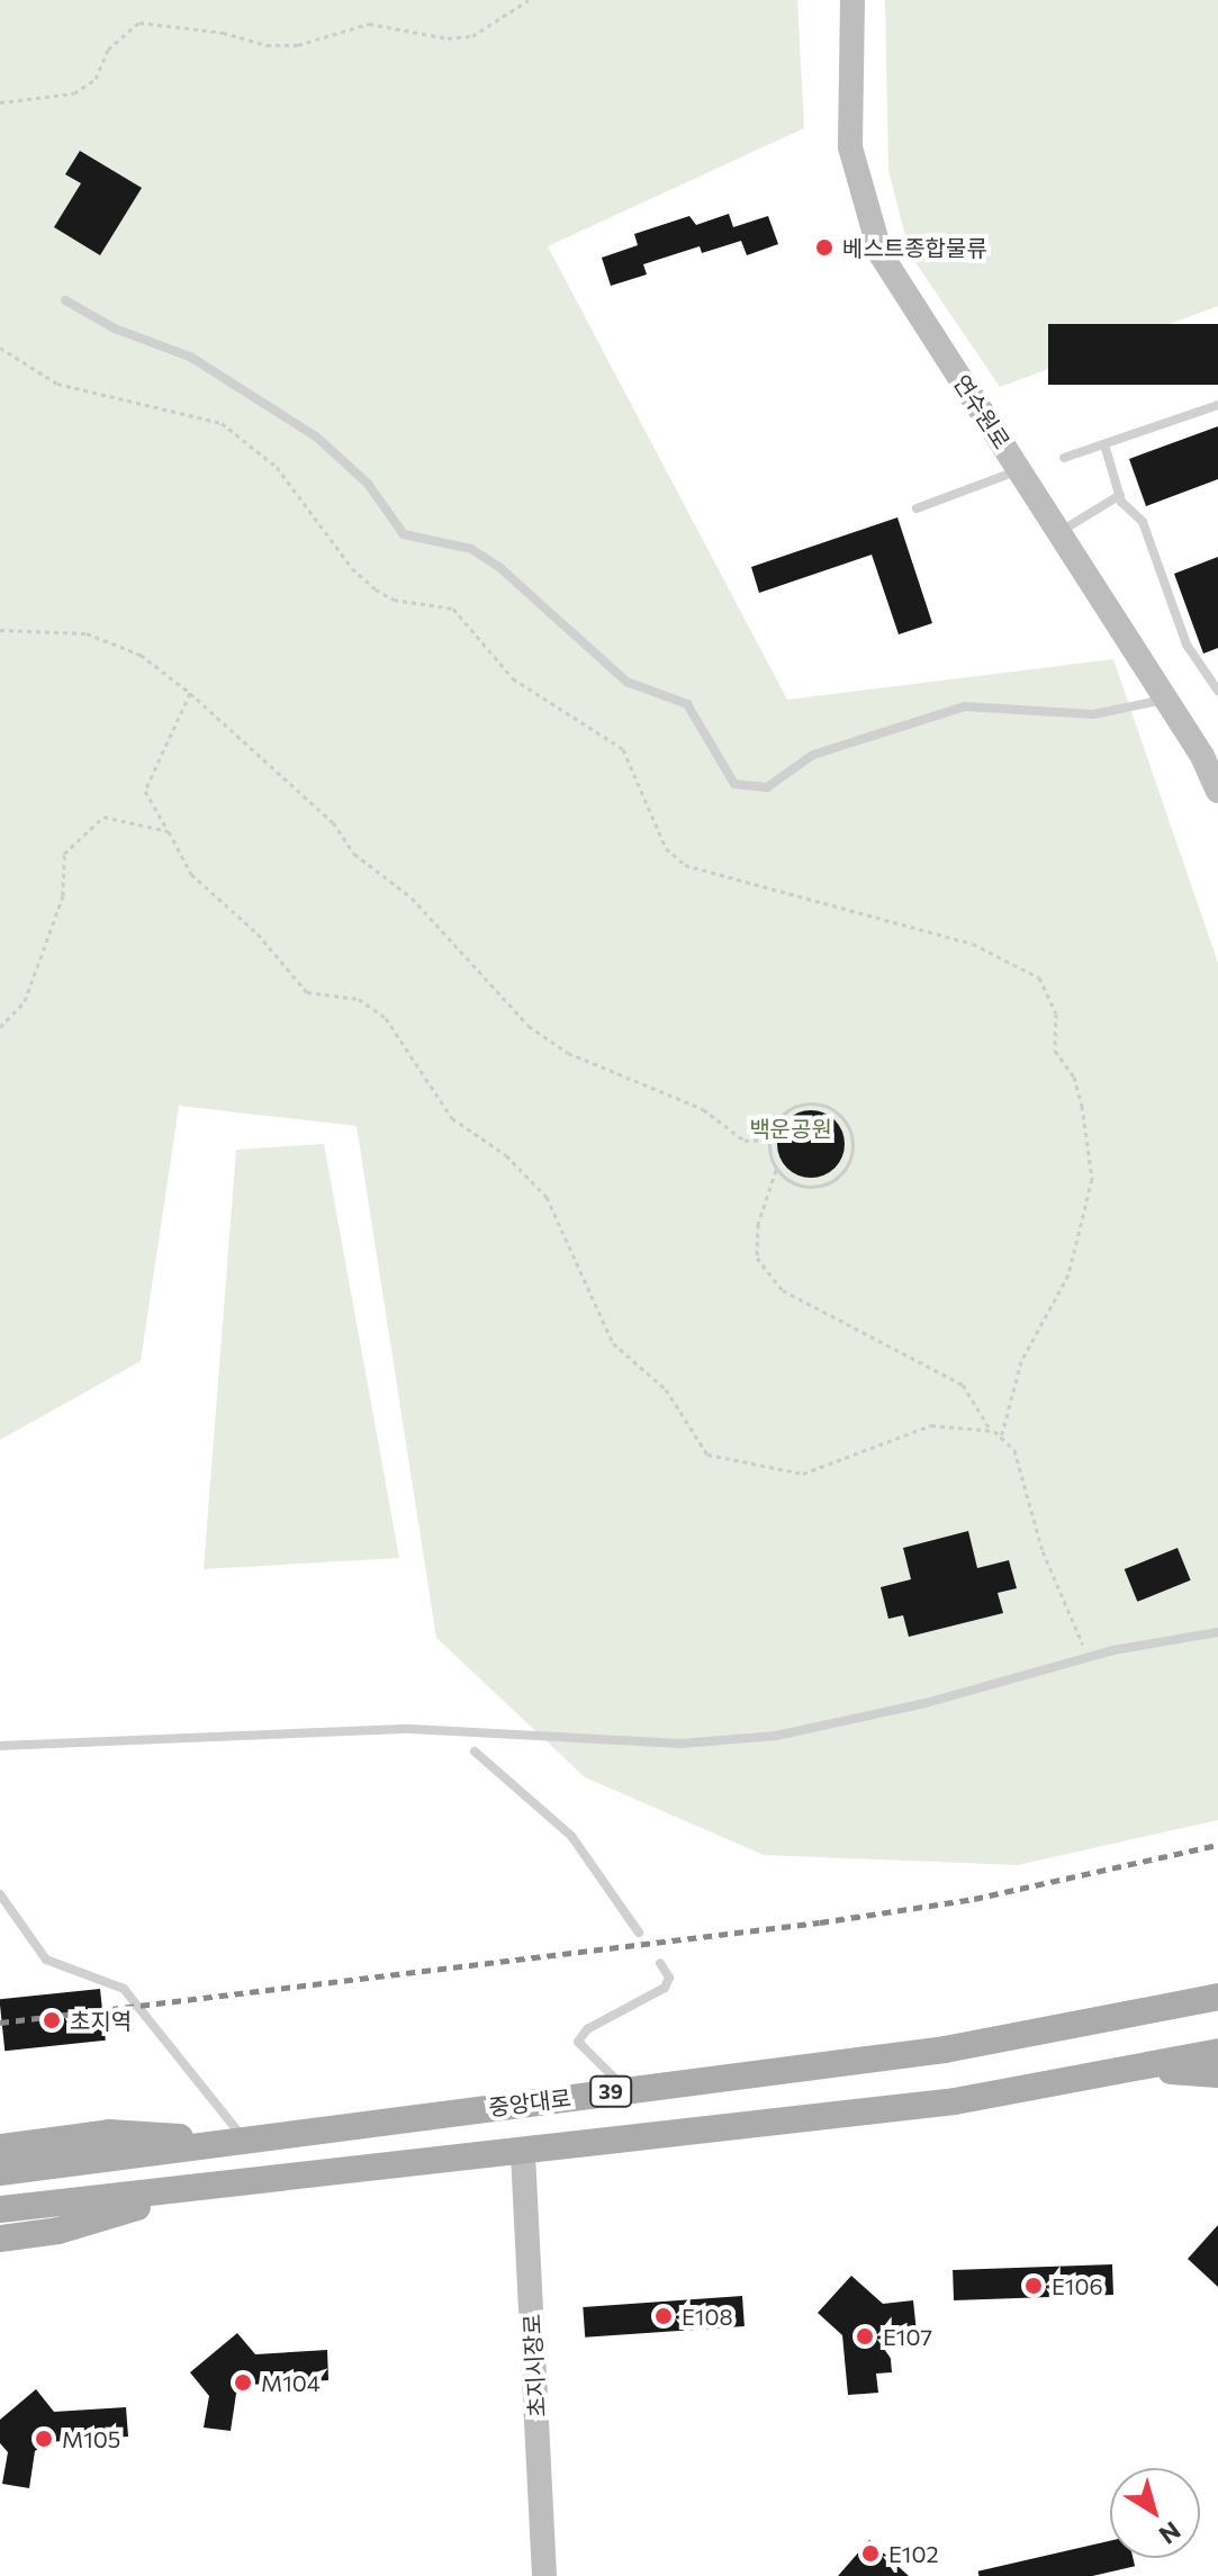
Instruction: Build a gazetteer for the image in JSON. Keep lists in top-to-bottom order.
{
  "streets": {
    "main road": ["39", "중앙대로"],
    "street": ["연수원로", "초지시장로"]
  },
  "crossings": [
    ["39", "초지시장로"]
  ],
  "parks": ["백운공원"],
  "places": [
    "베스트종합물류",
    "초지역",
    "E106",
    "E108",
    "E107",
    "M104",
    "M105",
    "E102"
  ],
  "north": "bottom right"
}
